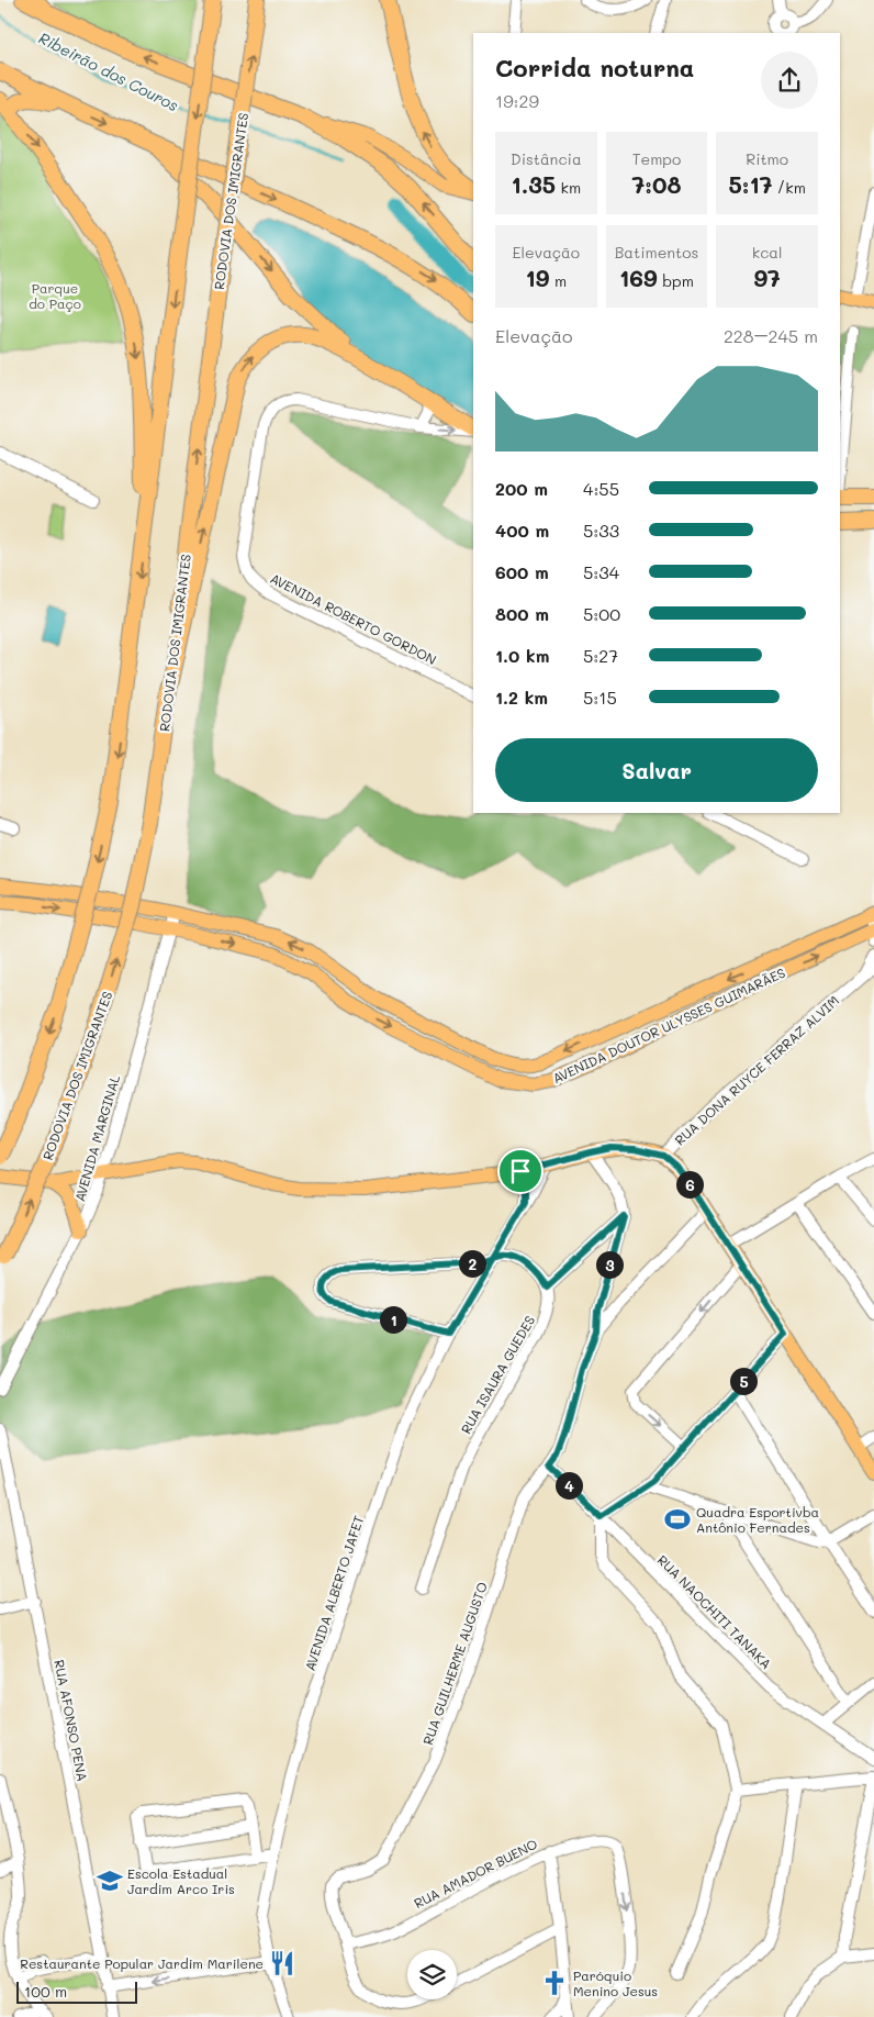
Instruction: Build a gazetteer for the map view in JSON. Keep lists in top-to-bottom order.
{
  "streets": {
    "highway": ["RODOVIA DOS IMIGRANTES"],
    "main road": ["AVENIDA DOUTOR ULYSSES GUIMARÃES", "RUA DONA RUYCE FERRAZ ALVIM"],
    "street": [
      "AVENIDA ROBERTO GORDON",
      "AVENIDA MARGINAL",
      "RUA ISAURA GUEDES",
      "AVENIDA ALBERTO JAFET",
      "RUA NAOCHITI TANAKA",
      "RUA GUILHERME AUGUSTO",
      "RUA AFONSO PENA",
      "RUA AMADOR BUENO"
    ]
  },
  "crossings": [
    ["AVENIDA DOUTOR ULYSSES GUIMARÃES", "AVENIDA MARGINAL"],
    ["RUA DONA RUYCE FERRAZ ALVIM", "AVENIDA MARGINAL"],
    ["RUA DONA RUYCE FERRAZ ALVIM", "AVENIDA ALBERTO JAFET"],
    ["RUA NAOCHITI TANAKA", "RUA GUILHERME AUGUSTO"],
    ["RUA GUILHERME AUGUSTO", "RUA AMADOR BUENO"]
  ],
  "water": ["Ribeirão dos Couros"],
  "parks": ["Parque do Paço"],
  "places": {
    "sports": ["Quadra Esportivba Antônio Fernades"],
    "school or university": ["Escola Estadual Jardim Arco Iris"],
    "restaurant": ["Restaurante Popular Jardim Marilene"],
    "church": ["Paróquio Menino Jesus"]
  },
  "scale_bar": "100 m",
  "page": {
    "heading": ["Corrida noturna", "19:29"],
    "stats": [
      ["Distância", "1.35 km"],
      ["Tempo", "7:08"],
      ["Ritmo", "5:17 /km"],
      ["Elevação", "19 m"],
      ["Batimentos", "169 bpm"],
      ["kcal", "97"]
    ],
    "chart": ["Elevação", "228–245 m"],
    "list": [
      {
        "name": "200 m",
        "note": "4:55"
      },
      {
        "name": "400 m",
        "note": "5:33"
      },
      {
        "name": "600 m",
        "note": "5:34"
      },
      {
        "name": "800 m",
        "note": "5:00"
      },
      {
        "name": "1.0 km",
        "note": "5:27"
      },
      {
        "name": "1.2 km",
        "note": "5:15"
      }
    ],
    "buttons": "Salvar",
    "pins": [
      "6",
      "2",
      "3",
      "1",
      "5",
      "4"
    ],
    "scale": "100 m"
  }
}
